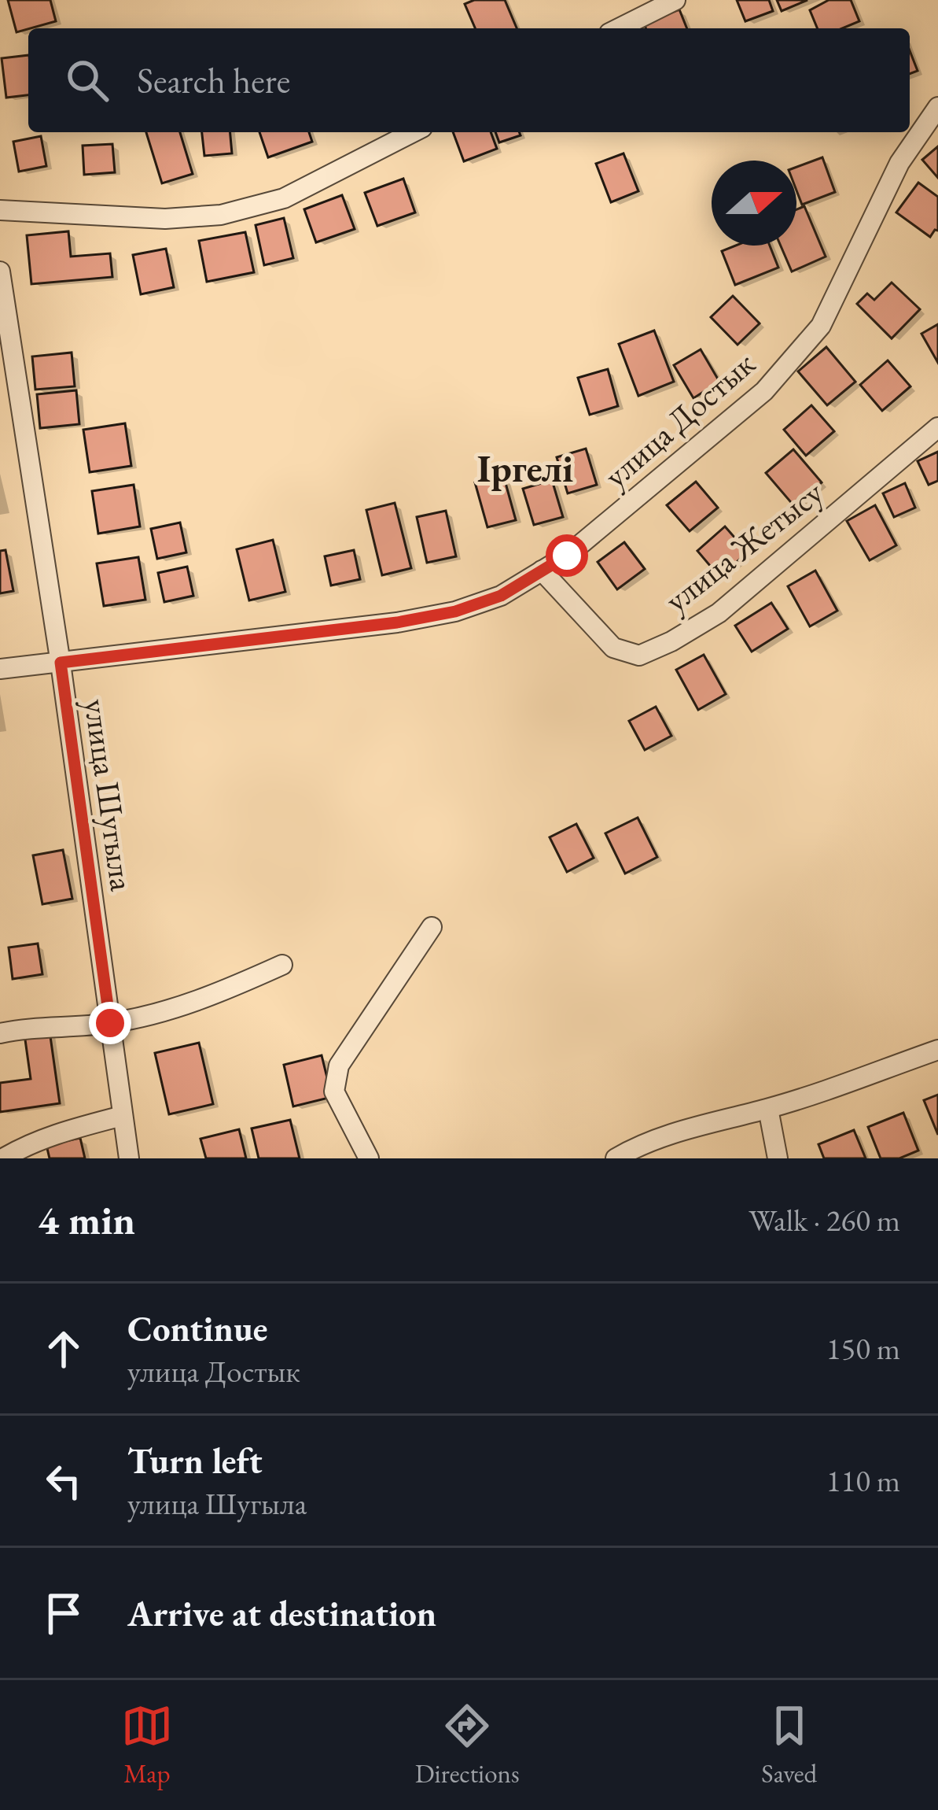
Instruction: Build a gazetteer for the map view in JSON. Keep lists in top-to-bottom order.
{
  "streets": {
    "street": ["улица Достык", "улица Жетысу", "улица Шугыла"]
  },
  "crossings": [
    ["улица Достык", "улица Жетысу"],
    ["улица Достык", "улица Шугыла"]
  ],
  "districts": ["Іргелі"],
  "north": "right",
  "page": {
    "search": "Search here",
    "heading": ["4 min", "Walk · 260 m"],
    "list": [
      ["Continue", "улица Достык", "150 m"],
      ["Turn left", "улица Шугыла", "110 m"],
      "Arrive at destination"
    ],
    "nav": ["Map", "Directions", "Saved"]
  }
}
